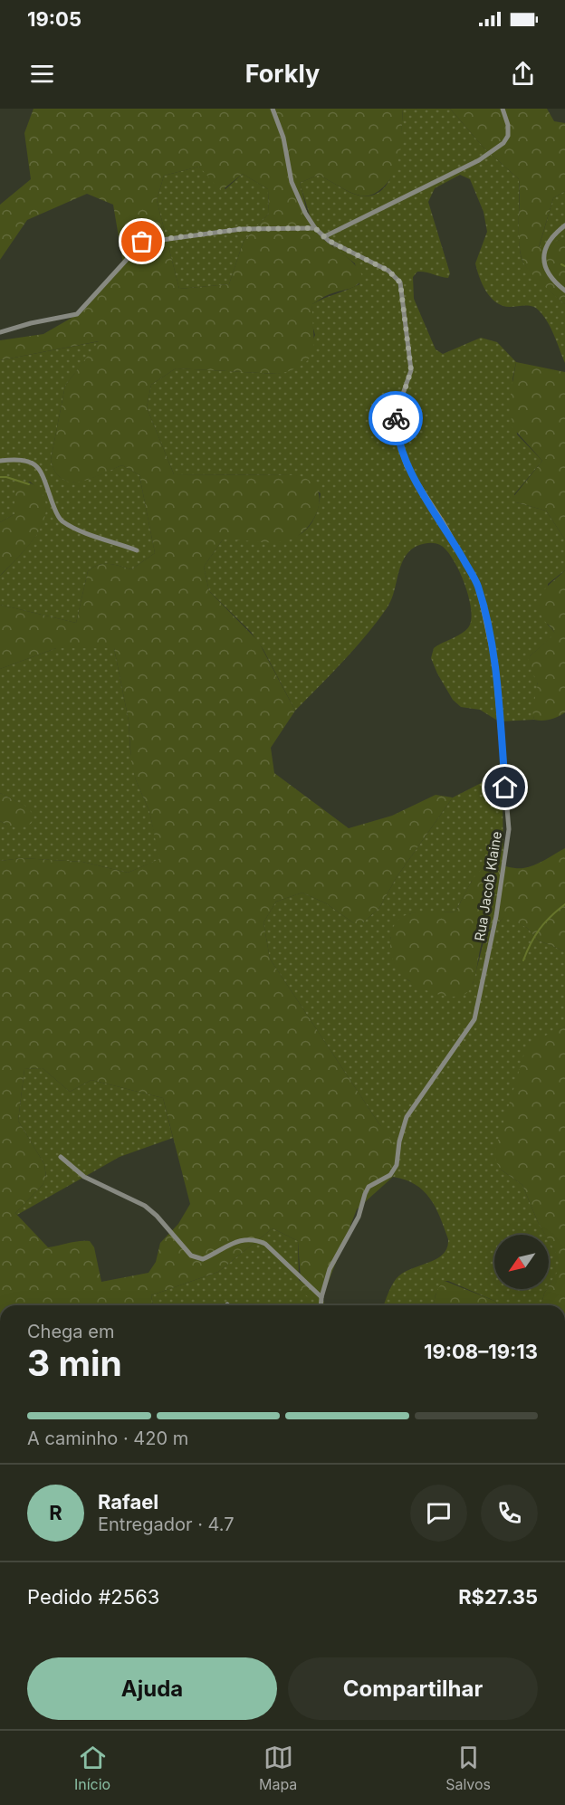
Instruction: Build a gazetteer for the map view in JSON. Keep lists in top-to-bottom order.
{
  "streets": {
    "street": ["Rua Jacob Klaine"]
  },
  "north": "bottom left",
  "page": {
    "status": "19:05",
    "header": "Forkly",
    "heading": ["3 min", "Chega em", "19:08–19:13"],
    "panel": [
      "Rafael",
      "Entregador · 4.7",
      "Pedido #2563",
      "R$27.35"
    ],
    "bar": "A caminho · 420 m",
    "round": "R",
    "buttons": ["Ajuda", "Compartilhar"],
    "tabs": ["Início", "Mapa", "Salvos"]
  }
}
